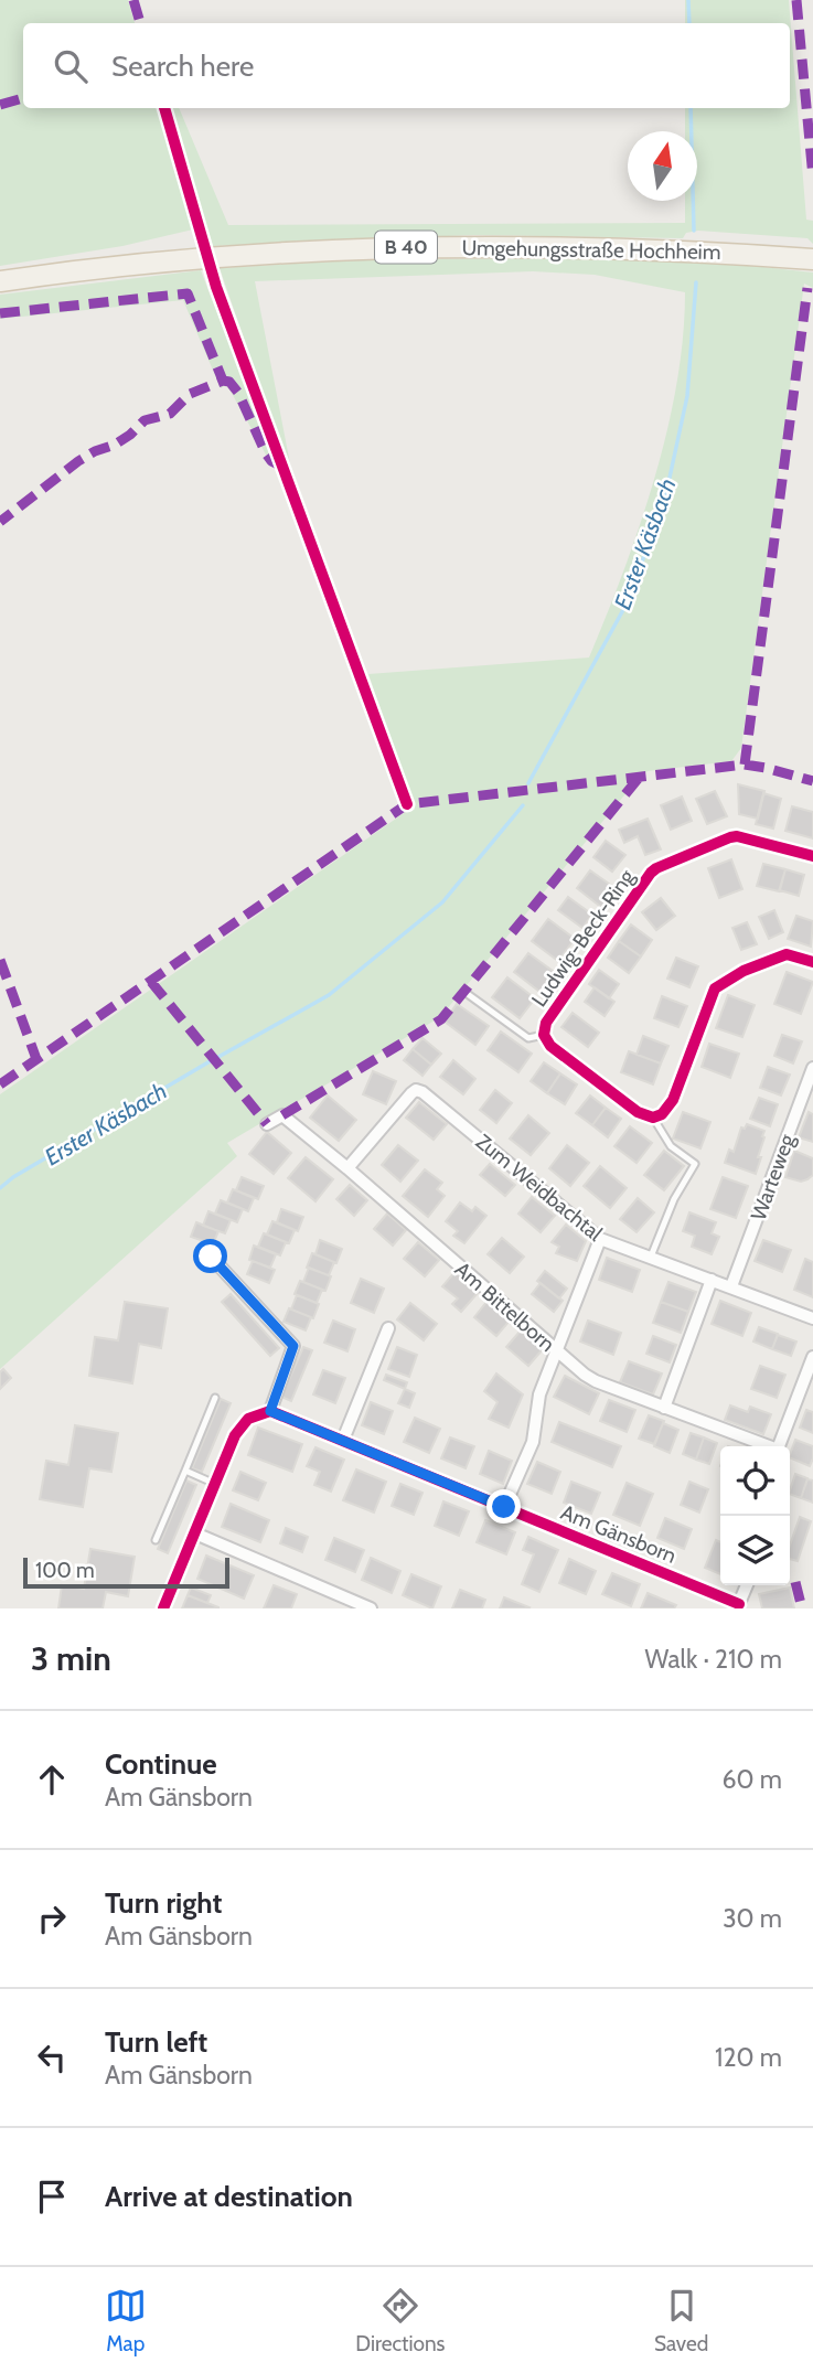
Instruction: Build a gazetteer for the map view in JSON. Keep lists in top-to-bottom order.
{
  "streets": {
    "main road": ["B 40", "Umgehungsstraße Hochheim"],
    "street": [
      "Ludwig-Beck-Ring",
      "Warteweg",
      "Zum Weidbachtal",
      "Am Bittelborn",
      "Am Gänsborn"
    ]
  },
  "crossings": [
    ["Warteweg", "Zum Weidbachtal"],
    ["Zum Weidbachtal", "Am Bittelborn"]
  ],
  "water": ["Erster Käsbach"],
  "scale_bar": "100 m",
  "north": "top",
  "page": {
    "search": "Search here",
    "scale": "100 m",
    "heading": ["3 min", "Walk · 210 m"],
    "list": [
      ["Continue", "Am Gänsborn", "60 m"],
      ["Turn right", "Am Gänsborn", "30 m"],
      ["Turn left", "Am Gänsborn", "120 m"],
      "Arrive at destination"
    ],
    "nav": ["Map", "Directions", "Saved"]
  }
}
